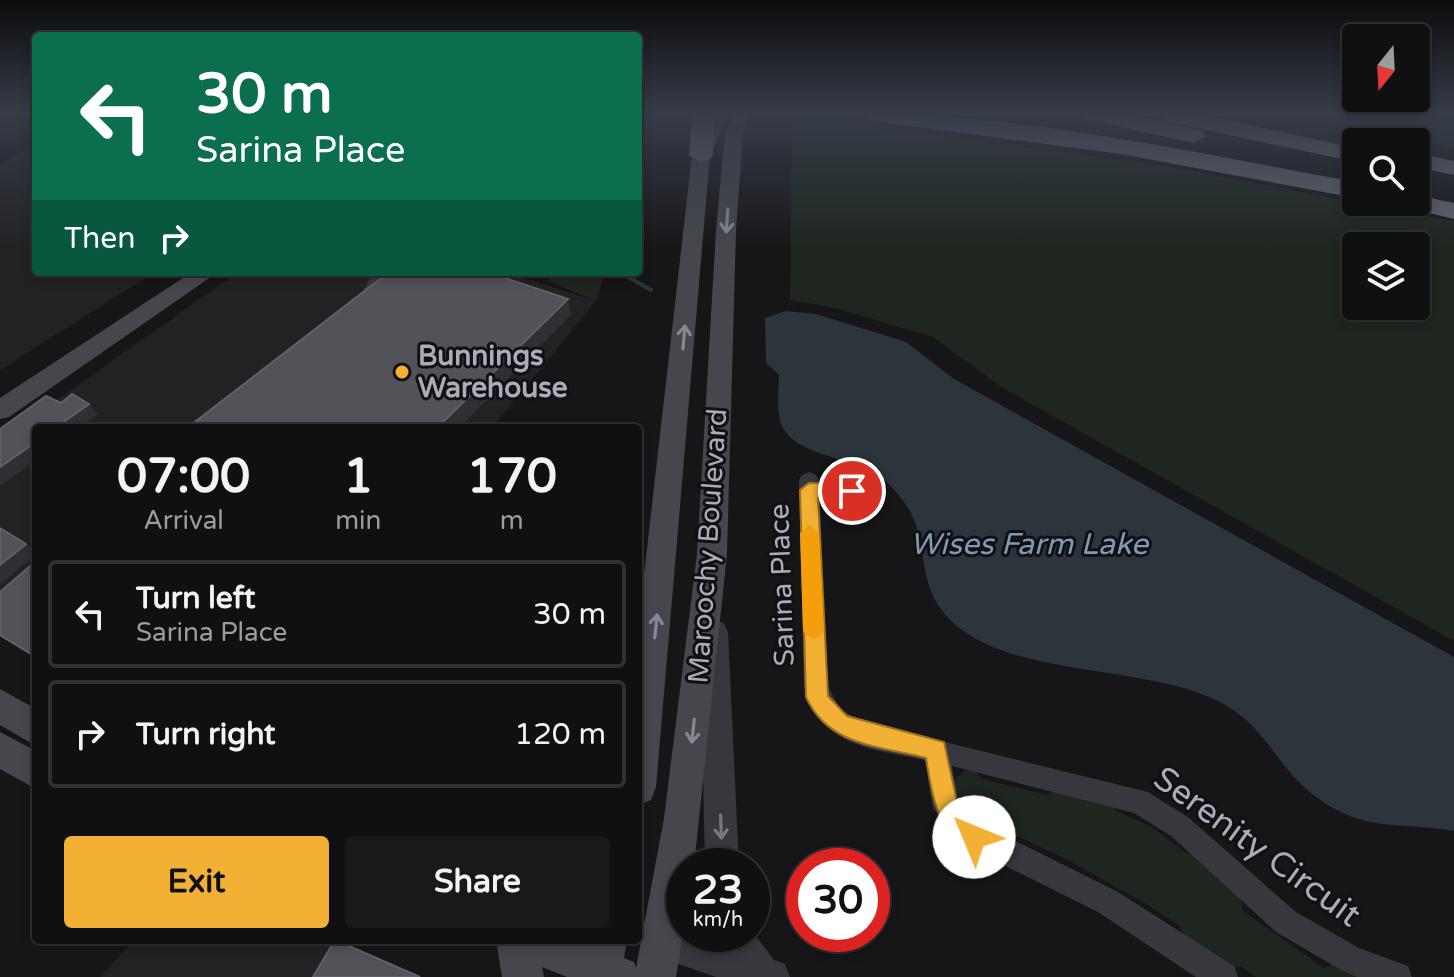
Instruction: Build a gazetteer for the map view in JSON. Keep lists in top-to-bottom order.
{
  "streets": {
    "main road": ["Maroochy Boulevard"],
    "street": ["Sarina Place", "Serenity Circuit"]
  },
  "crossings": [
    ["Sarina Place", "Serenity Circuit"]
  ],
  "water": ["Wises Farm Lake"],
  "places": ["Bunnings Warehouse"],
  "north": "bottom",
  "page": {
    "turn": ["30 m", "Sarina Place"],
    "then": "Then",
    "eta": [
      "07:00",
      "Arrival",
      "1",
      "min",
      "170",
      "m"
    ],
    "list": [
      {
        "name": "Turn left",
        "note": "Sarina Place",
        "value": "30 m"
      },
      {
        "name": "Turn right",
        "value": "120 m"
      }
    ],
    "buttons": ["Exit", "Share"],
    "speed": "23 km/h",
    "limit": "30"
  }
}
